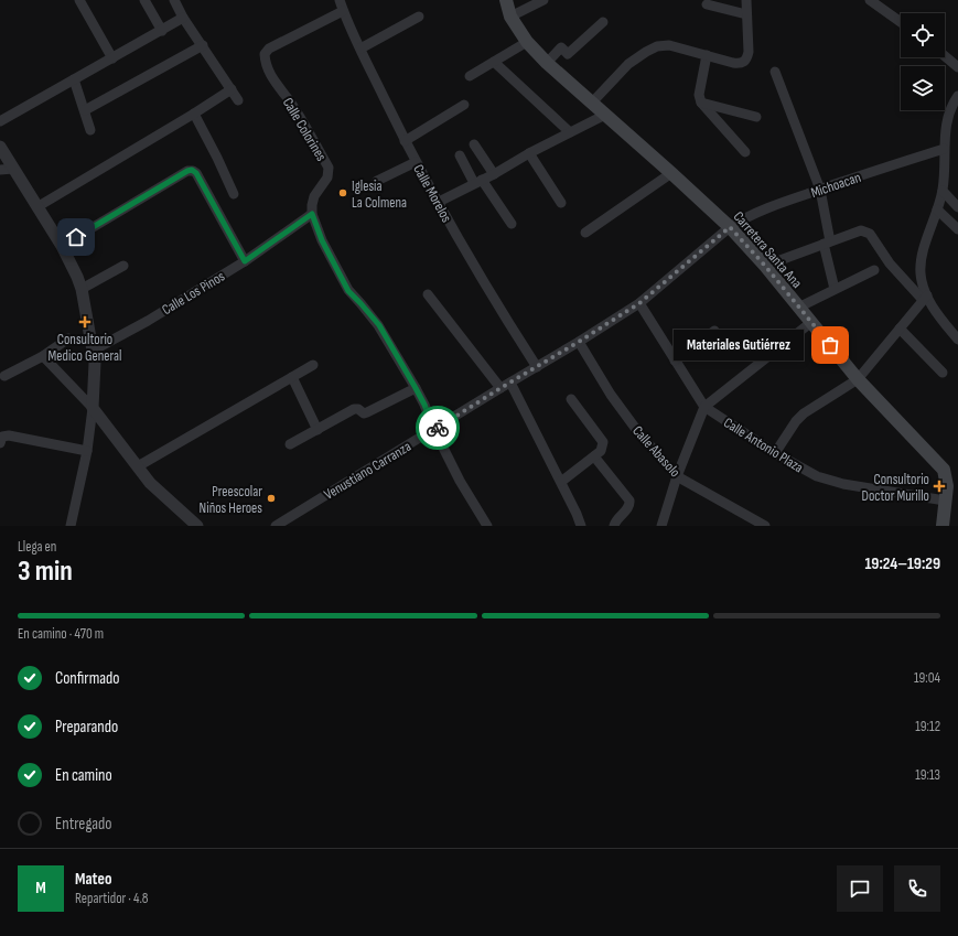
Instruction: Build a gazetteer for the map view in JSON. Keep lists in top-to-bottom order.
{
  "streets": {
    "main road": ["Carretera Santa Ana"],
    "street": [
      "Calle Colorines",
      "Michoacan",
      "Calle Morelos",
      "Calle Los Pinos",
      "Calle Antonio Plaza",
      "Calle Abasolo",
      "Venustiano Carranza"
    ]
  },
  "crossings": [
    ["Calle Colorines", "Calle Morelos"],
    ["Calle Colorines", "Calle Los Pinos"],
    ["Michoacan", "Carretera Santa Ana"],
    ["Michoacan", "Calle Antonio Plaza"],
    ["Michoacan", "Venustiano Carranza"],
    ["Calle Morelos", "Venustiano Carranza"],
    ["Carretera Santa Ana", "Calle Antonio Plaza"],
    ["Calle Antonio Plaza", "Venustiano Carranza"],
    ["Calle Abasolo", "Venustiano Carranza"]
  ],
  "places": {
    "other": ["Iglesia La Colmena", "Materiales Gutiérrez", "Preescolar Niños Heroes"],
    "health": ["Consultorio Medico General", "Consultorio Doctor Murillo"]
  },
  "page": {
    "bubble": "Materiales Gutiérrez",
    "heading": ["3 min", "Llega en", "19:24–19:29"],
    "panel": ["Mateo", "Repartidor · 4.8"],
    "bar": "En camino · 470 m",
    "list": [
      ["Confirmado", "19:04"],
      ["Preparando", "19:12"],
      ["En camino", "19:13"],
      "Entregado"
    ],
    "round": "M"
  }
}
